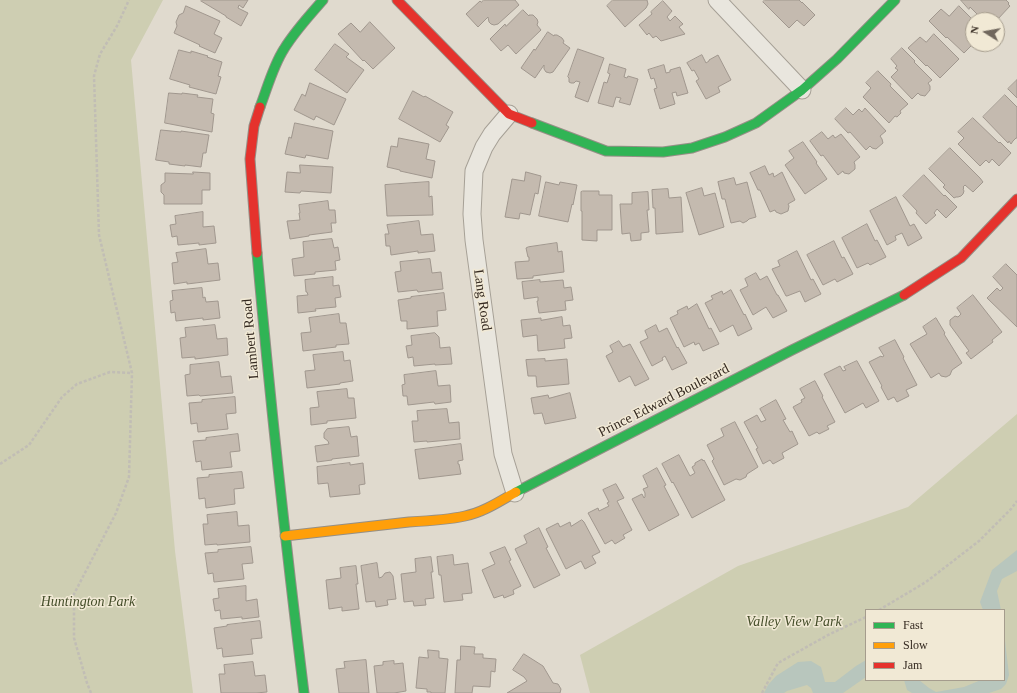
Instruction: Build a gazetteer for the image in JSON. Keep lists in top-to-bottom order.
{
  "streets": {
    "street": ["Lang Road", "Lambert Road", "Prince Edward Boulevard"]
  },
  "crossings": [
    ["Lang Road", "Prince Edward Boulevard"],
    ["Lambert Road", "Prince Edward Boulevard"]
  ],
  "parks": ["Huntington Park", "Valley View Park"],
  "legend": ["Fast", "Slow", "Jam"],
  "north": "left"
}
